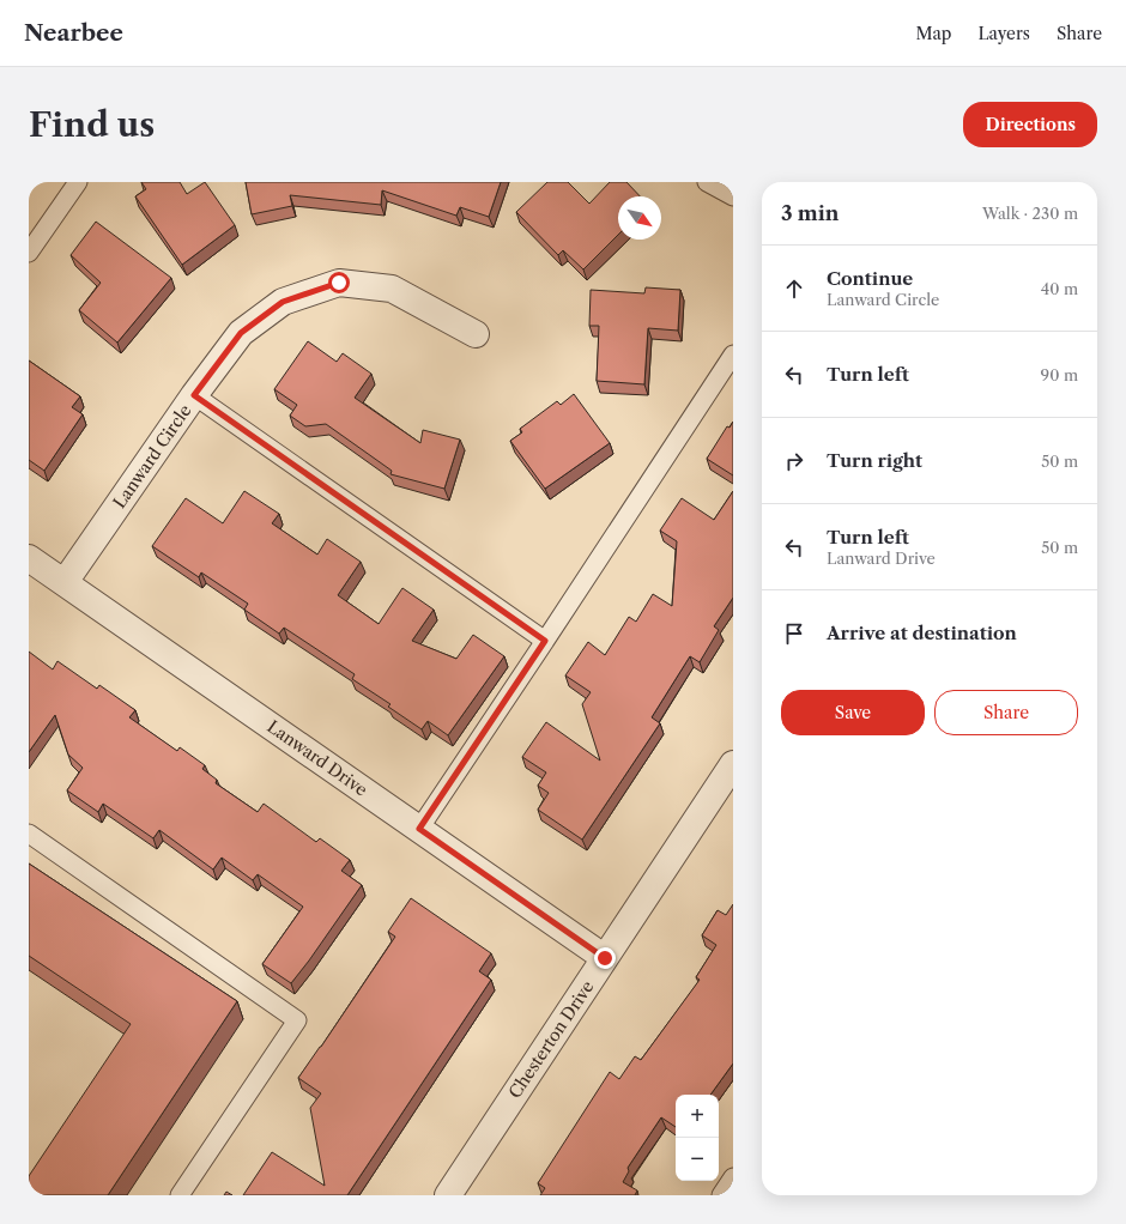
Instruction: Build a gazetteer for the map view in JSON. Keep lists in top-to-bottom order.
{
  "streets": {
    "street": ["Lanward Circle", "Lanward Drive", "Chesterton Drive"]
  },
  "crossings": [
    ["Lanward Circle", "Lanward Drive"],
    ["Lanward Drive", "Chesterton Drive"]
  ],
  "north": "bottom right",
  "page": {
    "header": "Nearbee",
    "nav": ["Map", "Layers", "Share"],
    "buttons": [
      "Directions",
      ["Save", "Share"]
    ],
    "title": "Find us",
    "heading": ["3 min", "Walk · 230 m"],
    "list": [
      ["Continue", "Lanward Circle", "40 m"],
      ["Turn left", "90 m"],
      ["Turn right", "50 m"],
      ["Turn left", "Lanward Drive", "50 m"],
      "Arrive at destination"
    ],
    "map_buttons": ["+", "−"]
  }
}
